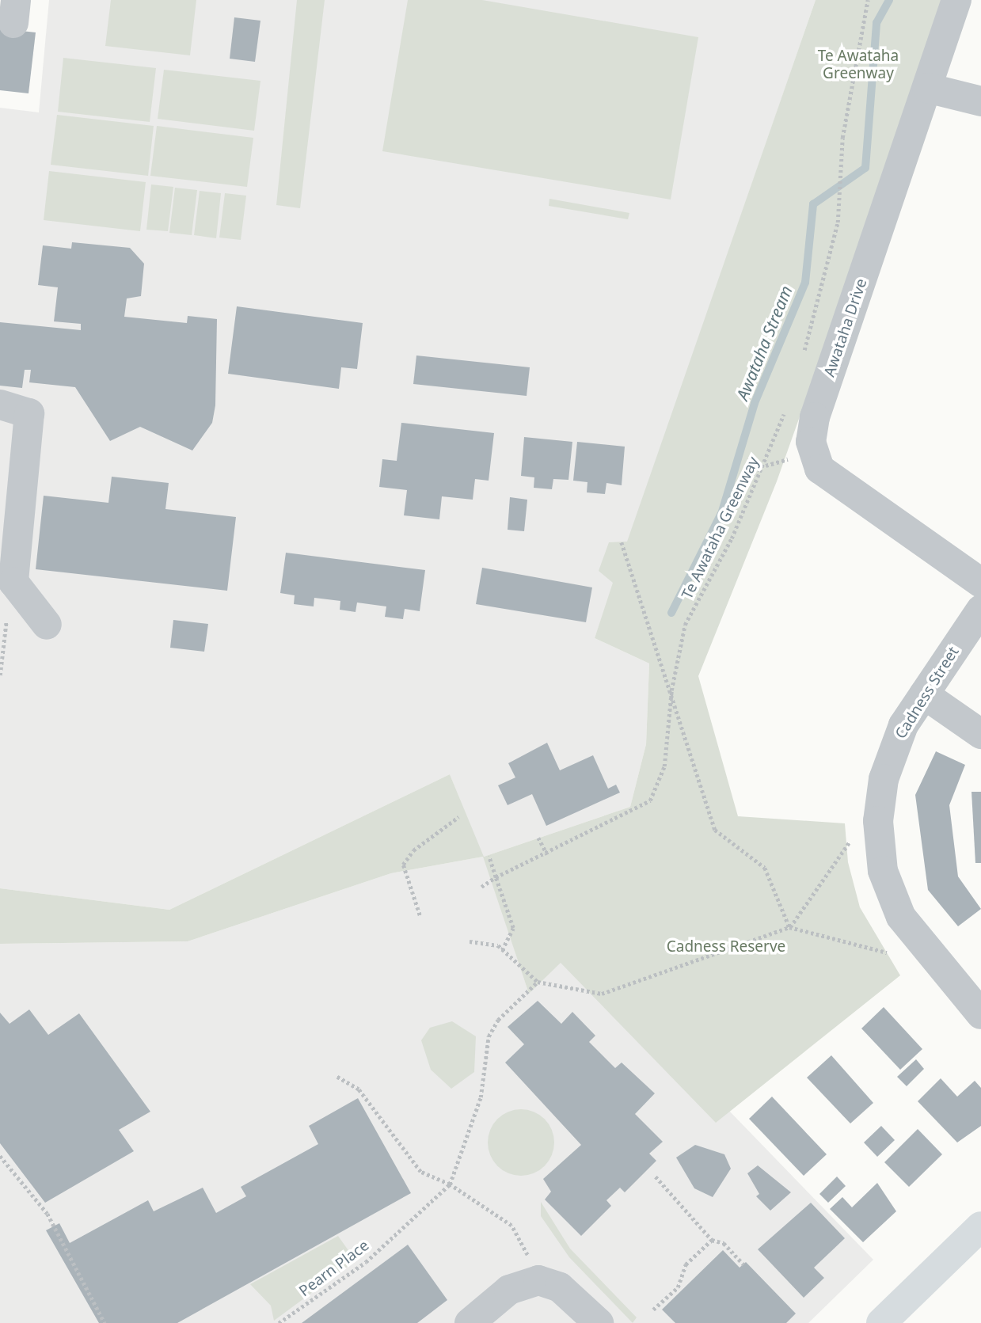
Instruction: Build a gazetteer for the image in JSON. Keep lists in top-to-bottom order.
{
  "streets": {
    "street": ["Awataha Drive", "Cadness Street"],
    "path": ["Te Awataha Greenway", "Pearn Place"]
  },
  "water": ["Awataha Stream"],
  "parks": ["Te Awataha Greenway", "Cadness Reserve"]
}
